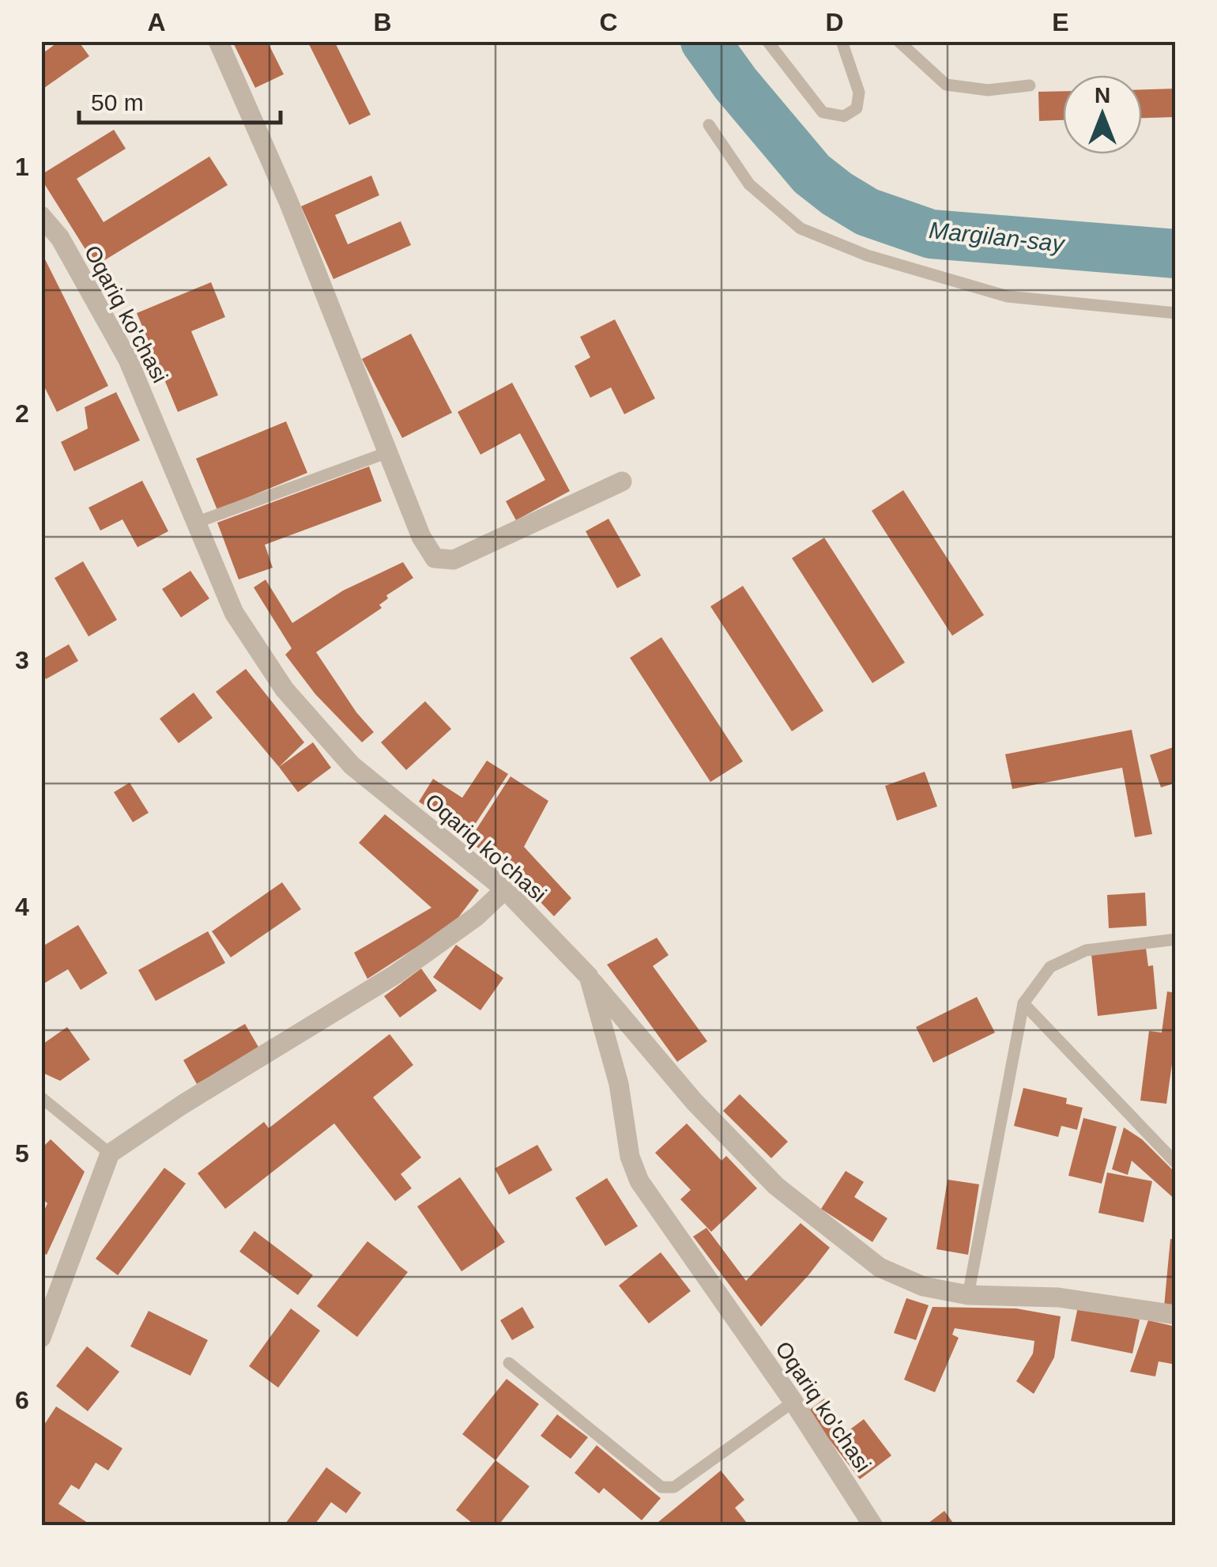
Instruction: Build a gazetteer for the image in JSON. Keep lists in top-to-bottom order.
{
  "streets": {
    "street": ["Oqariq ko'chasi"]
  },
  "water": ["Margilan-say"],
  "scale_bar": "50 m",
  "north": "top",
  "grid": {
    "columns": [
      "A",
      "B",
      "C",
      "D",
      "E"
    ],
    "rows": [
      "1",
      "2",
      "3",
      "4",
      "5",
      "6"
    ]
  }
}
